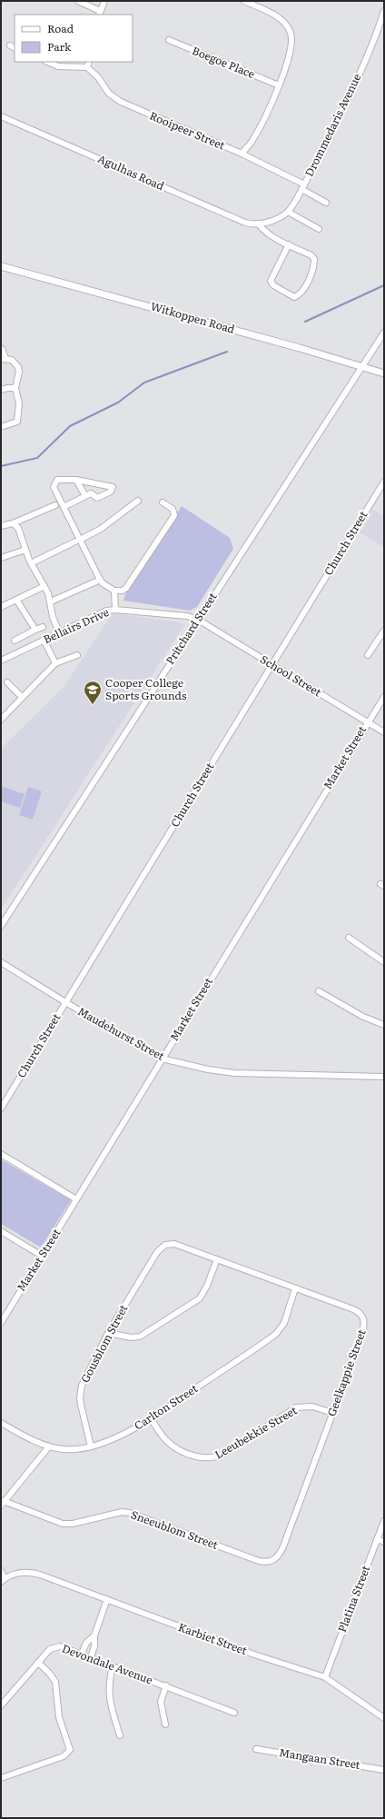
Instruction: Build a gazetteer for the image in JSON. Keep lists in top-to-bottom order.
{
  "streets": {
    "main road": ["Witkoppen Road"],
    "street": [
      "Boegoe Place",
      "Drommedaris Avenue",
      "Rooipeer Street",
      "Agulhas Road",
      "Church Street",
      "Bellairs Drive",
      "Pritchard Street",
      "School Street",
      "Market Street",
      "Maudehurst Street",
      "Gousblom Street",
      "Geelkappie Street",
      "Carlton Street",
      "Leeubekkie Street",
      "Sneeublom Street",
      "Platina Street",
      "Karbiet Street",
      "Devondale Avenue",
      "Mangaan Street"
    ]
  },
  "crossings": [
    ["Drommedaris Avenue", "Rooipeer Street"],
    ["Witkoppen Road", "Pritchard Street"],
    ["Church Street", "School Street"],
    ["Church Street", "Maudehurst Street"],
    ["Bellairs Drive", "Pritchard Street"],
    ["Bellairs Drive", "School Street"],
    ["Pritchard Street", "School Street"],
    ["School Street", "Market Street"],
    ["Market Street", "Maudehurst Street"],
    ["Gousblom Street", "Geelkappie Street"],
    ["Gousblom Street", "Carlton Street"],
    ["Geelkappie Street", "Carlton Street"],
    ["Geelkappie Street", "Leeubekkie Street"],
    ["Geelkappie Street", "Sneeublom Street"],
    ["Carlton Street", "Leeubekkie Street"],
    ["Platina Street", "Karbiet Street"]
  ],
  "places": {
    "school or university": ["Cooper College Sports Grounds"]
  },
  "legend": ["Road", "Park"]
}
